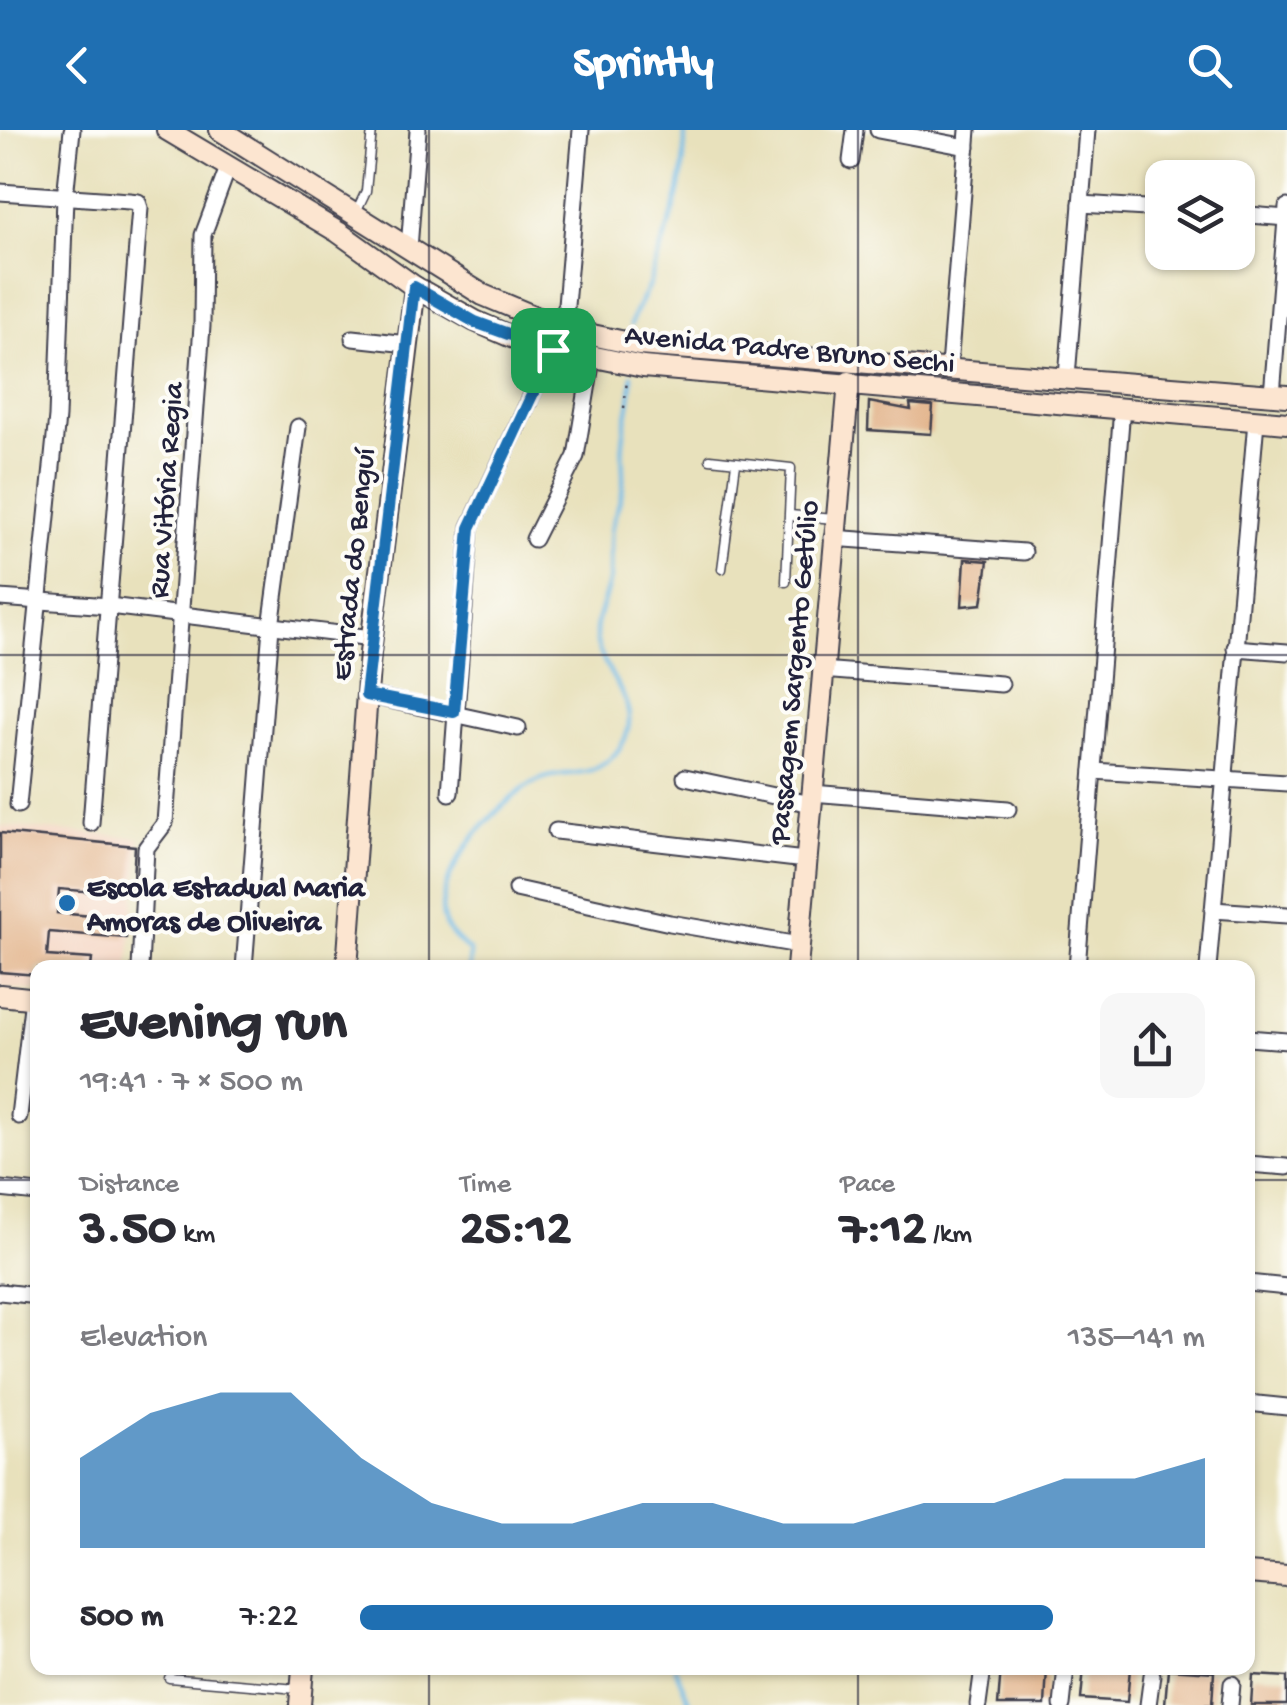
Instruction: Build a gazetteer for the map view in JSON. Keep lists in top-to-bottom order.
{
  "streets": {
    "main road": ["Avenida Padre Bruno Sechi", "Estrada do Benguí", "Passagem Sargento Getúlio"],
    "street": ["Rua Vitória Regia"]
  },
  "crossings": [
    ["Avenida Padre Bruno Sechi", "Rua Vitória Regia"],
    ["Avenida Padre Bruno Sechi", "Estrada do Benguí"],
    ["Avenida Padre Bruno Sechi", "Passagem Sargento Getúlio"]
  ],
  "places": ["Escola Estadual Maria Amoras de Oliveira"],
  "page": {
    "header": "Sprintly",
    "heading": ["Evening run", "19:41 · 7 × 500 m"],
    "stats": [
      ["Distance", "3.50 km"],
      ["Time", "25:12"],
      ["Pace", "7:12 /km"]
    ],
    "chart": ["Elevation", "135–141 m"],
    "list": [
      {
        "name": "500 m",
        "note": "7:22"
      }
    ]
  }
}
